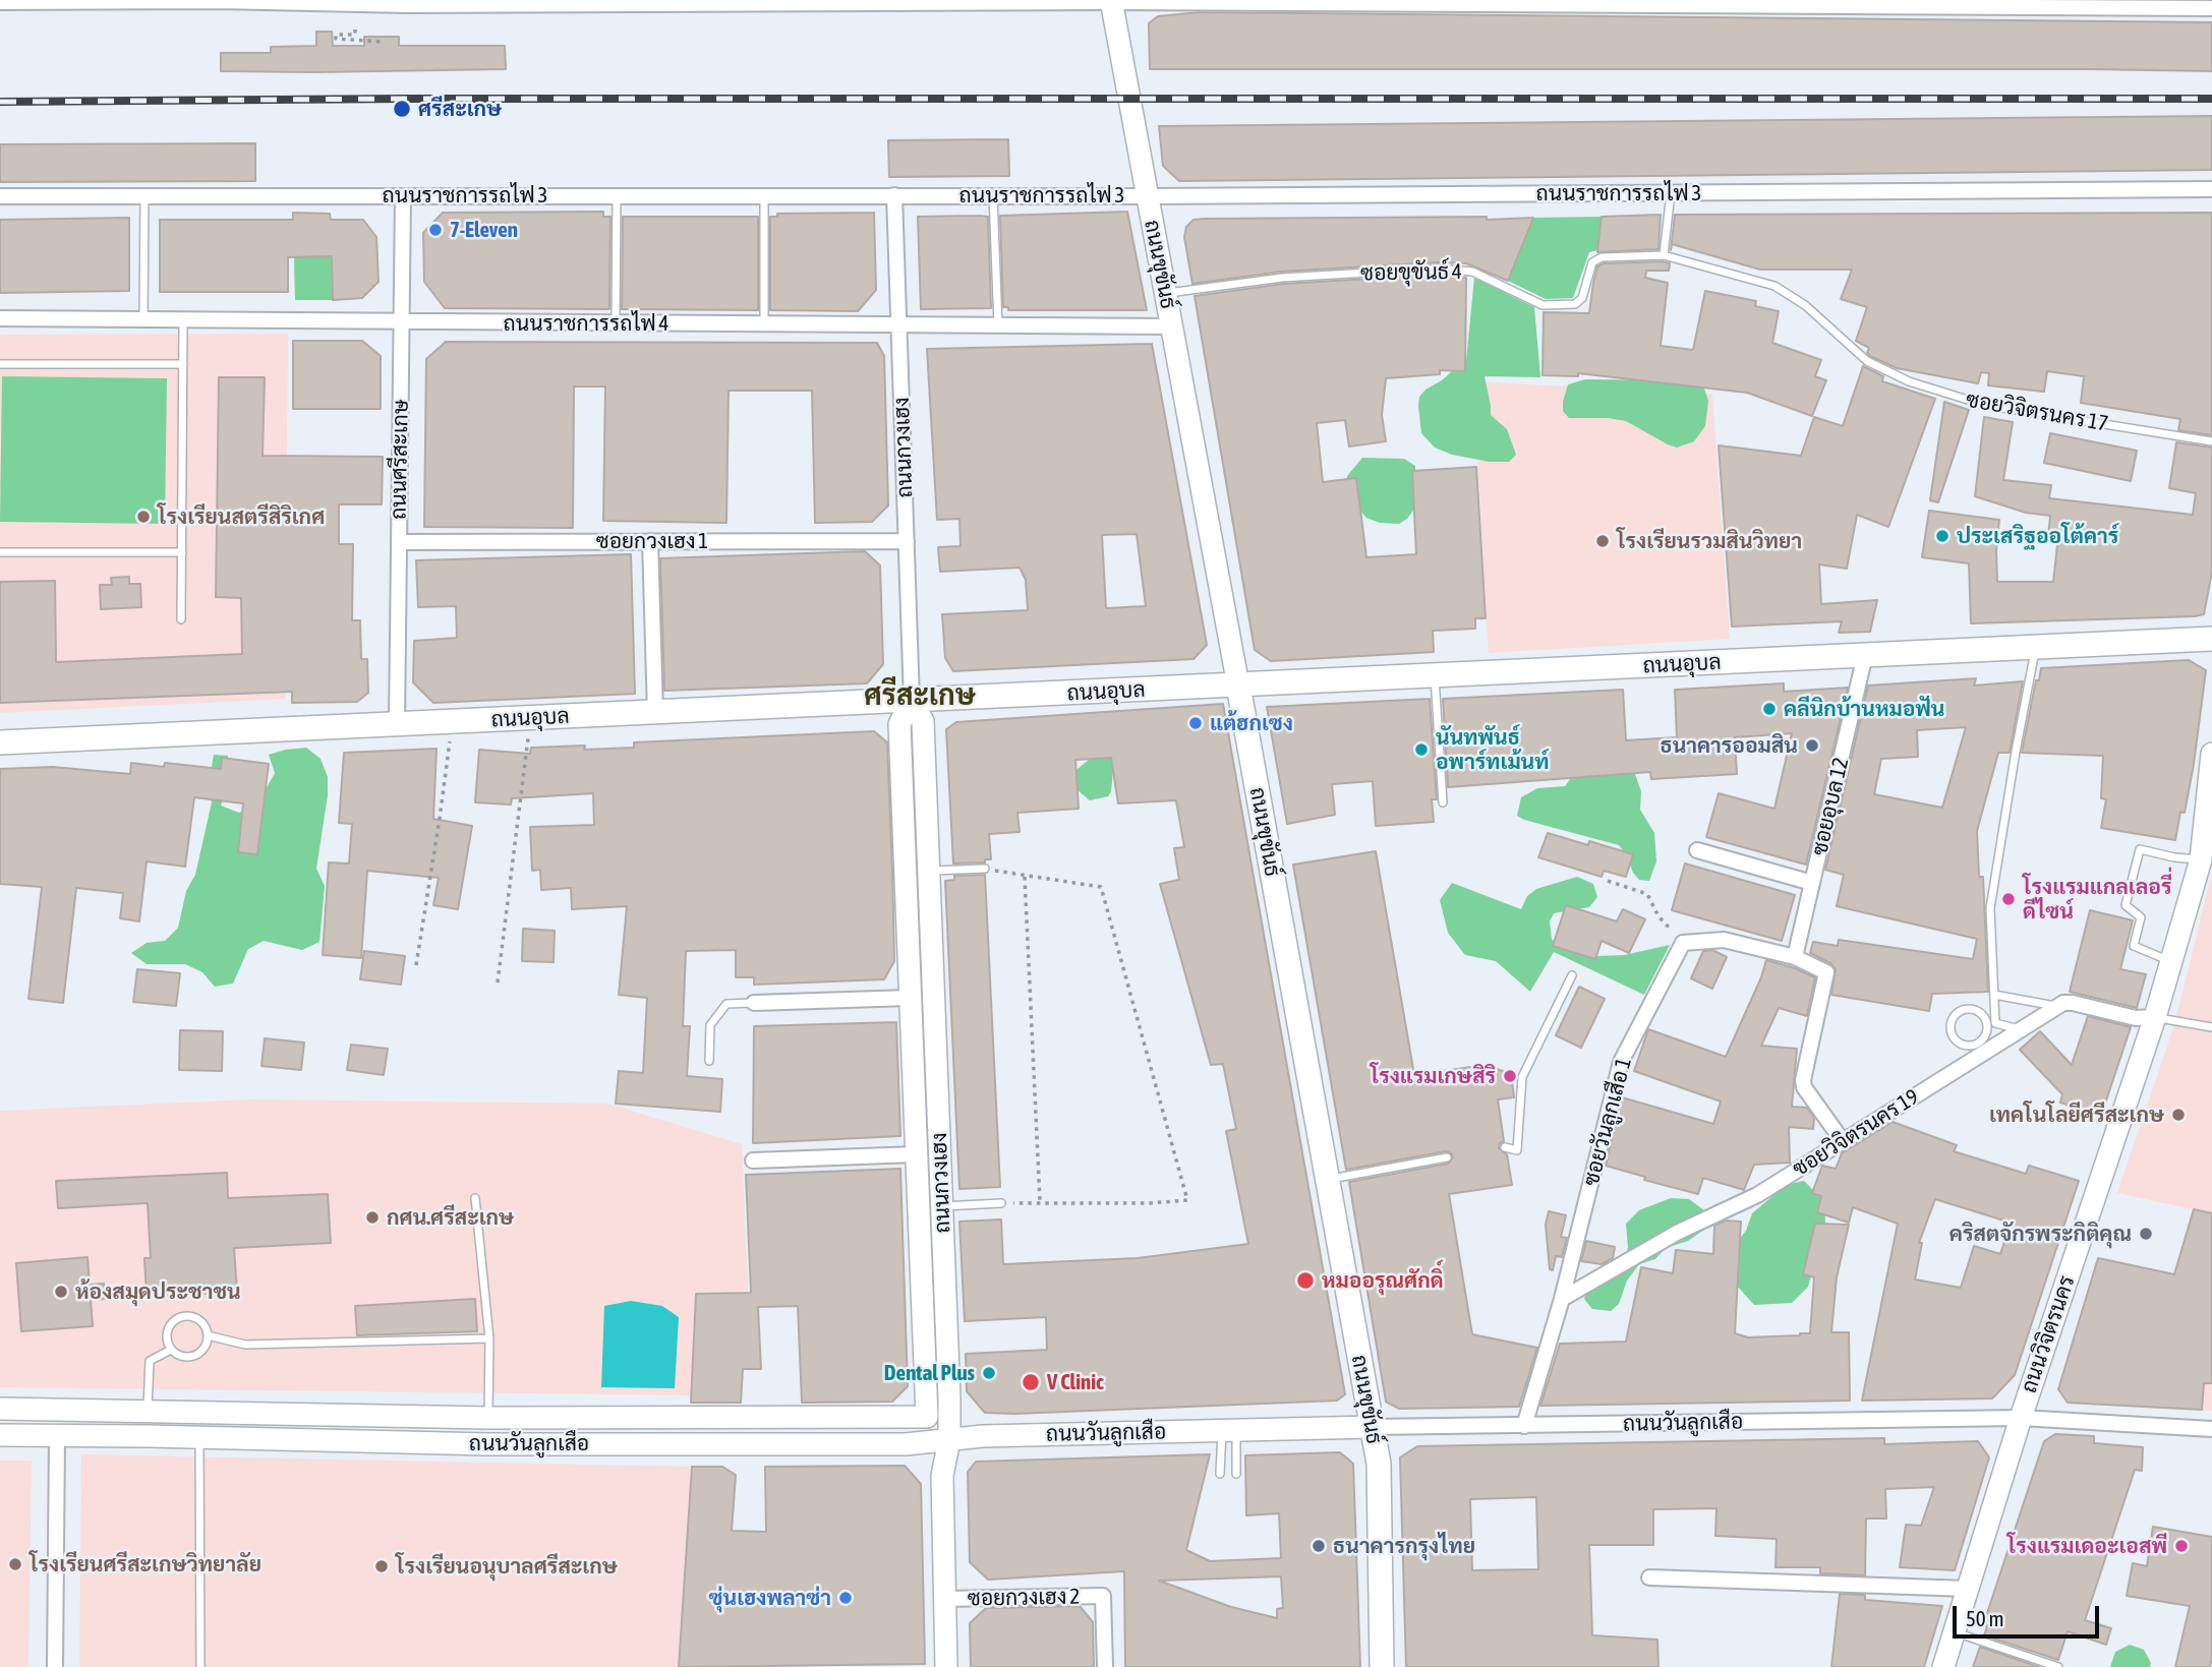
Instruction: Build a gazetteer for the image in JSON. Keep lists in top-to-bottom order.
{
  "streets": {
    "main road": ["ถนนขุขันธ์", "ถนนอุบล"],
    "street": [
      "ถนนราชการรถไฟ 3",
      "ถนนราชการรถไฟ 4",
      "ถนนกวงเฮง",
      "ถนนศรีสะเกษ",
      "ซอยกวงเฮง 1",
      "ซอยอุบล 12",
      "ซอยวันลูกเสือ 1",
      "ซอยวิจิตรนคร 19",
      "ถนนวิจิตรนคร",
      "ถนนวันลูกเสือ",
      "ซอยกวงเฮง 2"
    ],
    "lane": ["ซอยขุขันธ์ 4", "ซอยวิจิตรนคร 17"]
  },
  "crossings": [
    ["ถนนราชการรถไฟ 3", "ถนนขุขันธ์"],
    ["ถนนราชการรถไฟ 3", "ถนนกวงเฮง"],
    ["ถนนราชการรถไฟ 3", "ถนนศรีสะเกษ"],
    ["ถนนขุขันธ์", "ซอยขุขันธ์ 4"],
    ["ถนนขุขันธ์", "ถนนราชการรถไฟ 4"],
    ["ถนนขุขันธ์", "ถนนอุบล"],
    ["ถนนขุขันธ์", "ถนนวันลูกเสือ"],
    ["ซอยขุขันธ์ 4", "ซอยวิจิตรนคร 17"],
    ["ถนนราชการรถไฟ 4", "ถนนกวงเฮง"],
    ["ถนนราชการรถไฟ 4", "ถนนศรีสะเกษ"],
    ["ถนนกวงเฮง", "ซอยกวงเฮง 1"],
    ["ถนนกวงเฮง", "ถนนอุบล"],
    ["ถนนกวงเฮง", "ถนนวันลูกเสือ"],
    ["ถนนกวงเฮง", "ซอยกวงเฮง 2"],
    ["ถนนศรีสะเกษ", "ซอยกวงเฮง 1"],
    ["ถนนศรีสะเกษ", "ถนนอุบล"],
    ["ถนนอุบล", "ซอยอุบล 12"],
    ["ซอยวันลูกเสือ 1", "ซอยวิจิตรนคร 19"],
    ["ซอยวันลูกเสือ 1", "ถนนวันลูกเสือ"],
    ["ถนนวิจิตรนคร", "ถนนวันลูกเสือ"]
  ],
  "districts": ["ศรีสะเกษ"],
  "places": [
    "ศรีสะเกษ",
    "7-Eleven",
    "โรงเรียนสตรีสิริเกศ",
    "ประเสริฐออโต้คาร์",
    "โรงเรียนรวมสินวิทยา",
    "คลีนิกบ้านหมอฟัน",
    "แต้ฮกเซง",
    "ธนาคารออมสิน",
    "นันทพันธ์ อพาร์ทเม้นท์",
    "โรงแรมแกลเลอรี่ ดีไซน์",
    "โรงแรมเกษสิริ",
    "เทคโนโลยีศรีสะเกษ",
    "กศน.ศรีสะเกษ",
    "คริสตจักรพระกิติคุณ",
    "หมออรุณศักดิ์",
    "ห้องสมุดประชาชน",
    "Dental Plus",
    "V Clinic",
    "ธนาคารกรุงไทย",
    "โรงแรมเดอะเอสพี",
    "โรงเรียนศรีสะเกษวิทยาลัย",
    "โรงเรียนอนุบาลศรีสะเกษ",
    "ซุ่นเฮงพลาซ่า"
  ],
  "scale_bar": "50 m"
}
